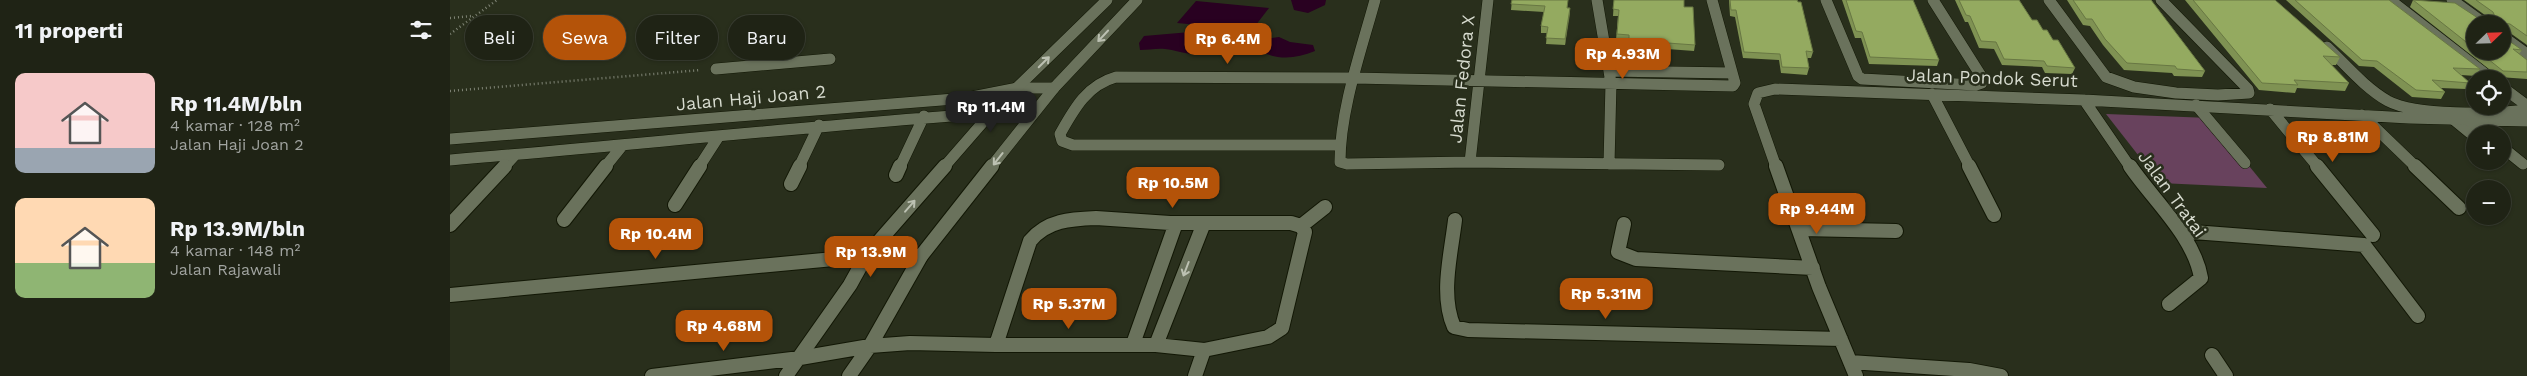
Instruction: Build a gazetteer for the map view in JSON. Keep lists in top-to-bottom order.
{
  "streets": {
    "street": [
      "Jalan Pondok Serut",
      "Jalan Fedora X",
      "Jalan Haji Joan 2",
      "Jalan Tratai"
    ]
  },
  "crossings": [
    ["Jalan Pondok Serut", "Jalan Tratai"]
  ],
  "north": "top right",
  "page": {
    "heading": "11 properti",
    "map_buttons": ["+", "−"],
    "chip": [
      "Beli",
      "Sewa",
      "Filter",
      "Baru"
    ],
    "price": [
      "Rp 6.4M",
      "Rp 4.93M",
      "Rp 11.4M",
      "Rp 8.81M",
      "Rp 10.5M",
      "Rp 9.44M",
      "Rp 10.4M",
      "Rp 13.9M",
      "Rp 5.31M",
      "Rp 5.37M",
      "Rp 4.68M"
    ],
    "list": [
      {
        "name": "Rp 11.4M/bln",
        "note": "4 kamar · 128 m² · Jalan Haji Joan 2"
      },
      {
        "name": "Rp 13.9M/bln",
        "note": "4 kamar · 148 m² · Jalan Rajawali"
      }
    ]
  }
}
